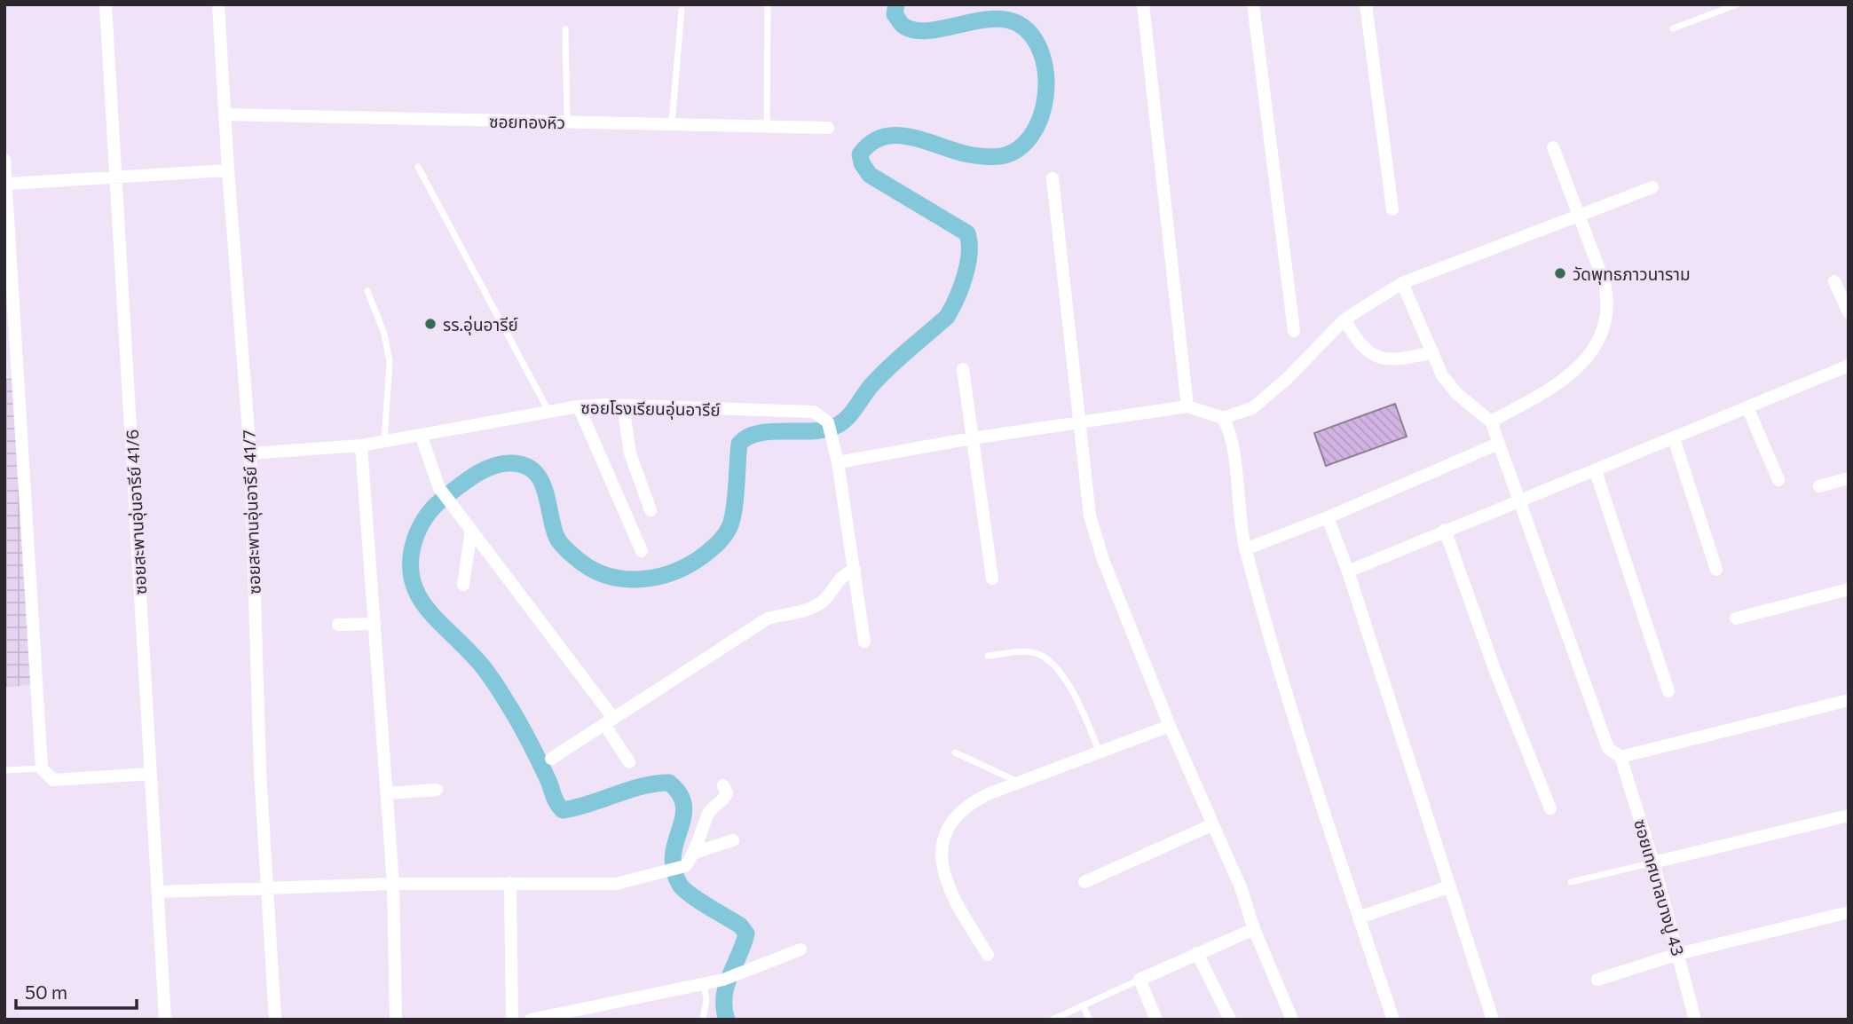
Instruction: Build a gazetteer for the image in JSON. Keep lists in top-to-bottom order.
{
  "streets": {
    "street": [
      "ซอยทองหิว",
      "ซอยโรงเรียนอุ่นอารีย์",
      "ซอยสะพานอุ่นอารีย์ 41/6",
      "ซอยสะพานอุ่นอารีย์ 41/7",
      "ซอยเทศบาลบางปู 43"
    ]
  },
  "crossings": [
    ["ซอยทองหิว", "ซอยสะพานอุ่นอารีย์ 41/7"],
    ["ซอยโรงเรียนอุ่นอารีย์", "ซอยสะพานอุ่นอารีย์ 41/7"]
  ],
  "places": ["วัดพุทธภาวนาราม", "รร.อุ่นอารีย์"],
  "scale_bar": "50 m"
}
